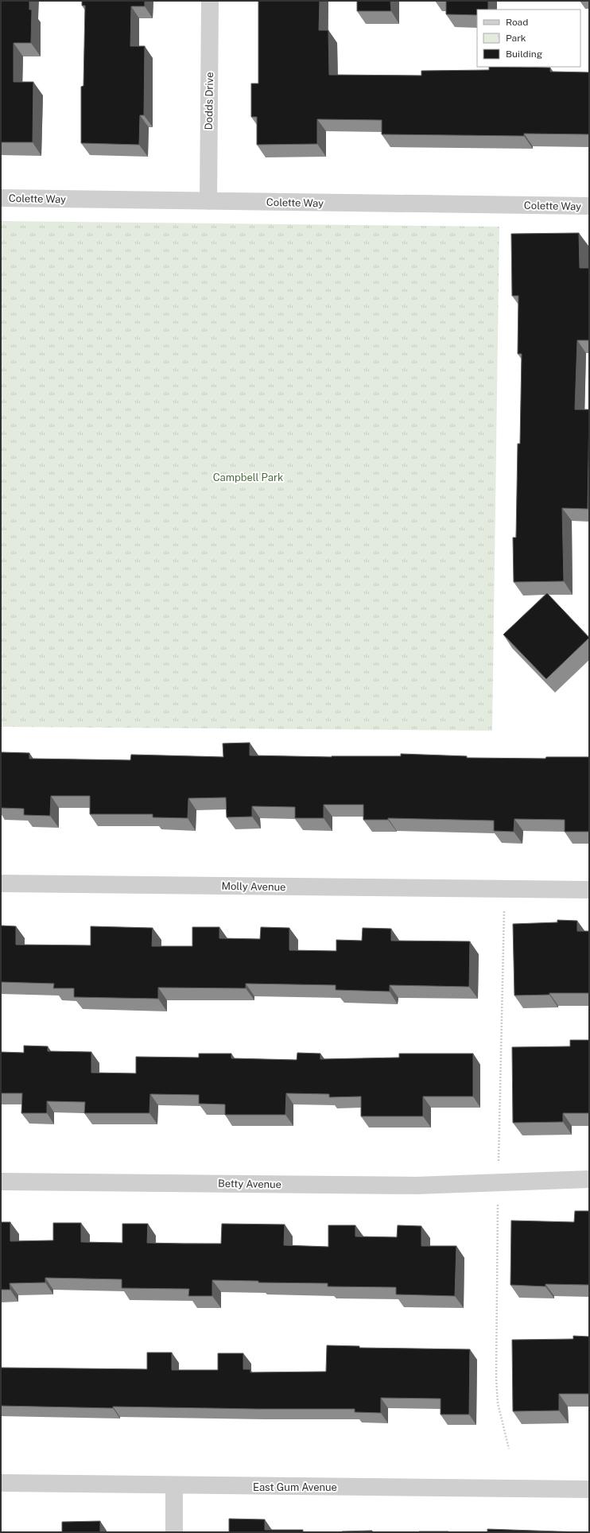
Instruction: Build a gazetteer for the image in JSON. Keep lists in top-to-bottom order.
{
  "streets": {
    "street": [
      "Dodds Drive",
      "Colette Way",
      "Molly Avenue",
      "Betty Avenue",
      "East Gum Avenue"
    ]
  },
  "crossings": [
    ["Dodds Drive", "Colette Way"]
  ],
  "parks": ["Campbell Park"],
  "legend": ["Road", "Park", "Building"]
}
